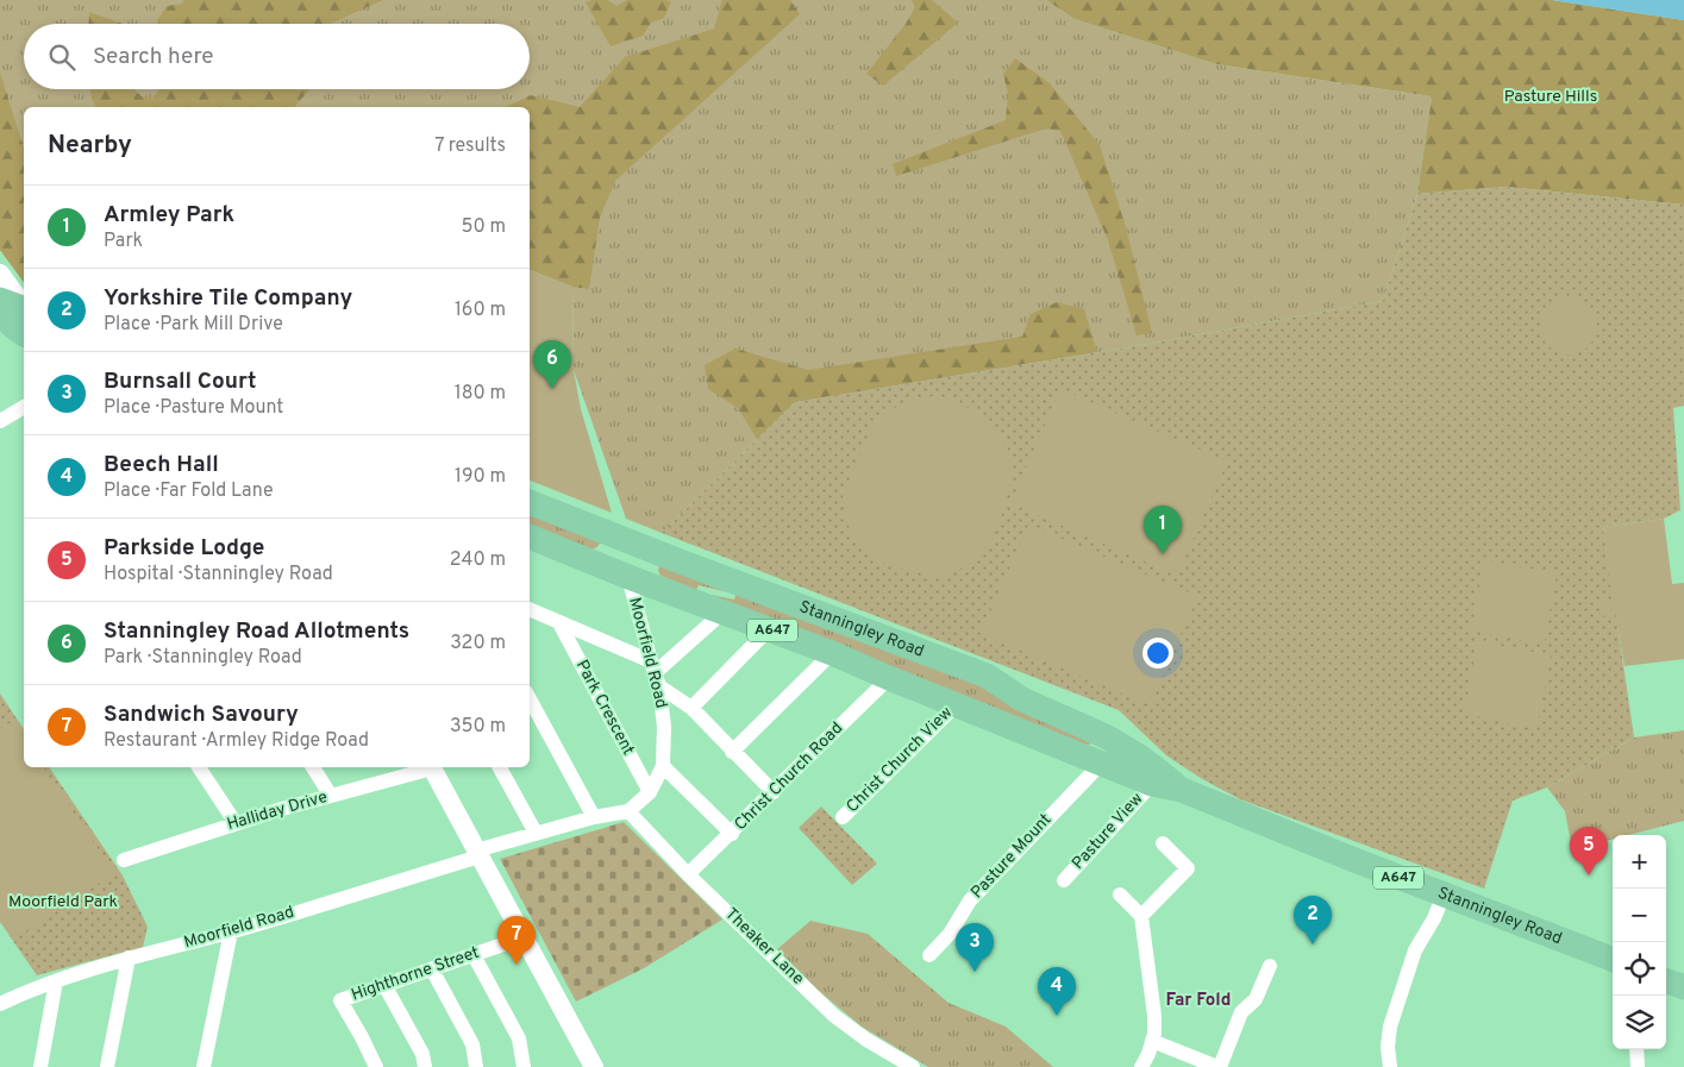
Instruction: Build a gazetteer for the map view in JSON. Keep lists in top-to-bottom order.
{
  "streets": {
    "main road": ["Stanningley Road", "A647"],
    "street": [
      "Moorfield Road",
      "Park Crescent",
      "Christ Church View",
      "Christ Church Road",
      "Halliday Drive",
      "Pasture View",
      "Pasture Mount",
      "Theaker Lane",
      "Highthorne Street"
    ]
  },
  "crossings": [
    ["Stanningley Road", "Moorfield Road"],
    ["Stanningley Road", "Christ Church View"],
    ["Stanningley Road", "Christ Church Road"],
    ["Stanningley Road", "Pasture View"],
    ["Stanningley Road", "Pasture Mount"],
    ["Moorfield Road", "Park Crescent"],
    ["Moorfield Road", "Theaker Lane"],
    ["Christ Church Road", "Theaker Lane"]
  ],
  "districts": ["Far Fold"],
  "parks": ["Pasture Hills", "Moorfield Park"],
  "page": {
    "search": "Search here",
    "heading": ["Nearby", "7 results"],
    "list": [
      {
        "mark": "1",
        "name": "Armley Park",
        "note": "Park",
        "value": "50 m"
      },
      {
        "mark": "2",
        "name": "Yorkshire Tile Company",
        "note": "Place · Park Mill Drive",
        "value": "160 m"
      },
      {
        "mark": "3",
        "name": "Burnsall Court",
        "note": "Place · Pasture Mount",
        "value": "180 m"
      },
      {
        "mark": "4",
        "name": "Beech Hall",
        "note": "Place · Far Fold Lane",
        "value": "190 m"
      },
      {
        "mark": "5",
        "name": "Parkside Lodge",
        "note": "Hospital · Stanningley Road",
        "value": "240 m"
      },
      {
        "mark": "6",
        "name": "Stanningley Road Allotments",
        "note": "Park · Stanningley Road",
        "value": "320 m"
      },
      {
        "mark": "7",
        "name": "Sandwich Savoury",
        "note": "Restaurant · Armley Ridge Road",
        "value": "350 m"
      }
    ],
    "pins": [
      "6",
      "1",
      "5",
      "2",
      "7",
      "3",
      "4"
    ],
    "map_buttons": ["+", "−"]
  }
}
